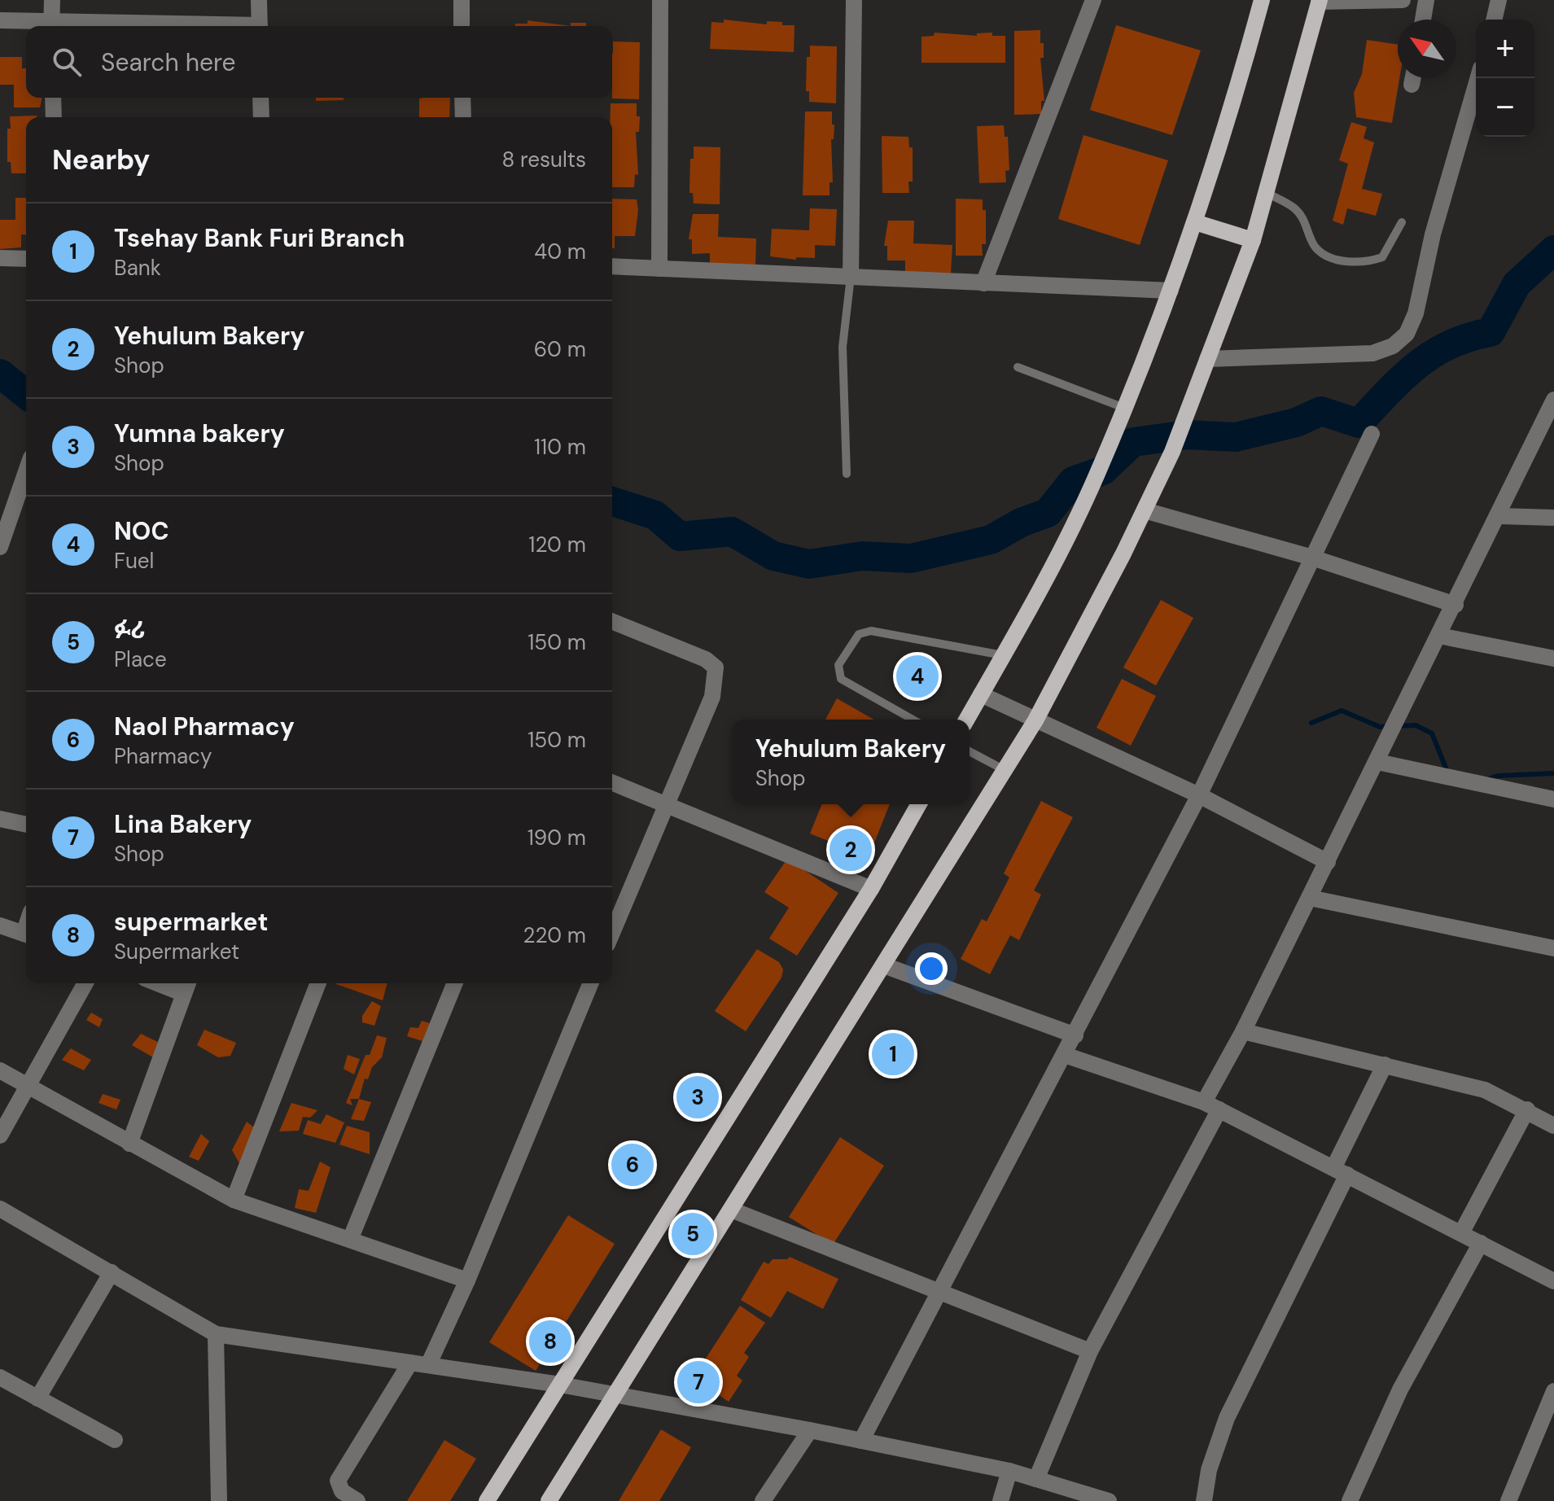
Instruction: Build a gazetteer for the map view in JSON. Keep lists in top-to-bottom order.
{
  "north": "top left",
  "page": {
    "map_buttons": ["+", "−"],
    "search": "Search here",
    "heading": ["Nearby", "8 results"],
    "list": [
      {
        "mark": "1",
        "name": "Tsehay Bank Furi Branch",
        "note": "Bank",
        "value": "40 m"
      },
      {
        "mark": "2",
        "name": "Yehulum Bakery",
        "note": "Shop",
        "value": "60 m"
      },
      {
        "mark": "3",
        "name": "Yumna bakery",
        "note": "Shop",
        "value": "110 m"
      },
      {
        "mark": "4",
        "name": "NOC",
        "note": "Fuel",
        "value": "120 m"
      },
      {
        "mark": "5",
        "name": "ፉሪ",
        "note": "Place",
        "value": "150 m"
      },
      {
        "mark": "6",
        "name": "Naol Pharmacy",
        "note": "Pharmacy",
        "value": "150 m"
      },
      {
        "mark": "7",
        "name": "Lina Bakery",
        "note": "Shop",
        "value": "190 m"
      },
      {
        "mark": "8",
        "name": "supermarket",
        "note": "Supermarket",
        "value": "220 m"
      }
    ],
    "pins": [
      "4",
      "2",
      "1",
      "3",
      "6",
      "5",
      "8",
      "7"
    ],
    "popup": ["Yehulum Bakery", "Shop"]
  }
}
